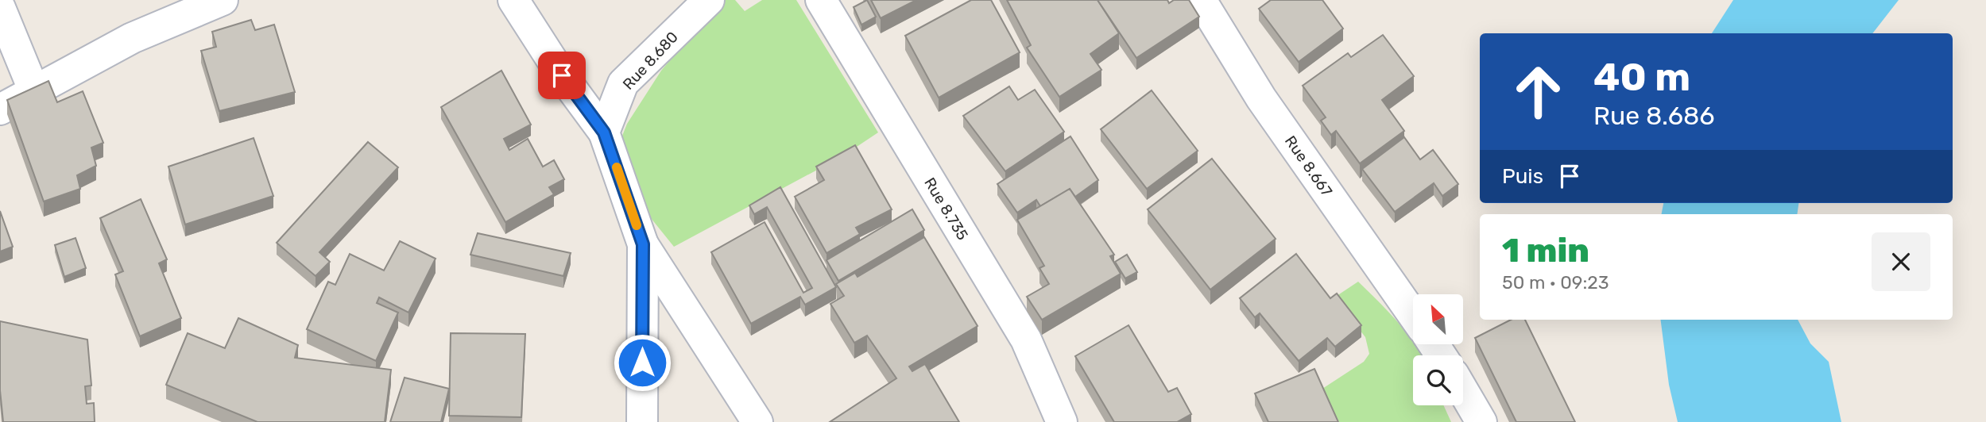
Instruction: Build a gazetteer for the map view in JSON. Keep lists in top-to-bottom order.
{
  "streets": {
    "street": ["Rue 8.680", "Rue 8.667", "Rue 8.735"]
  },
  "north": "top left",
  "page": {
    "turn": ["40 m", "Rue 8.686"],
    "then": "Puis",
    "heading": ["1 min", "50 m · 09:23"]
  }
}
